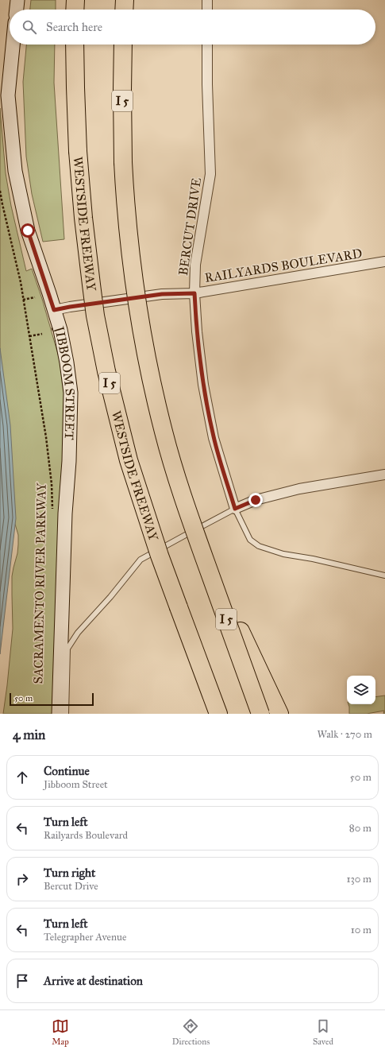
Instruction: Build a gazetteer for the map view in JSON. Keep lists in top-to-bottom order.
{
  "streets": {
    "highway": ["I 5", "WESTSIDE FREEWAY"],
    "street": ["BERCUT DRIVE", "RAILYARDS BOULEVARD", "JIBBOOM STREET"],
    "path": ["SACRAMENTO RIVER PARKWAY"]
  },
  "crossings": [
    ["BERCUT DRIVE", "RAILYARDS BOULEVARD"],
    ["RAILYARDS BOULEVARD", "JIBBOOM STREET"],
    ["JIBBOOM STREET", "SACRAMENTO RIVER PARKWAY"]
  ],
  "scale_bar": "50 m",
  "page": {
    "search": "Search here",
    "scale": "50 m",
    "heading": ["4 min", "Walk · 270 m"],
    "list": [
      ["Continue", "Jibboom Street", "50 m"],
      ["Turn left", "Railyards Boulevard", "80 m"],
      ["Turn right", "Bercut Drive", "130 m"],
      ["Turn left", "Telegrapher Avenue", "10 m"],
      "Arrive at destination"
    ],
    "nav": ["Map", "Directions", "Saved"]
  }
}
